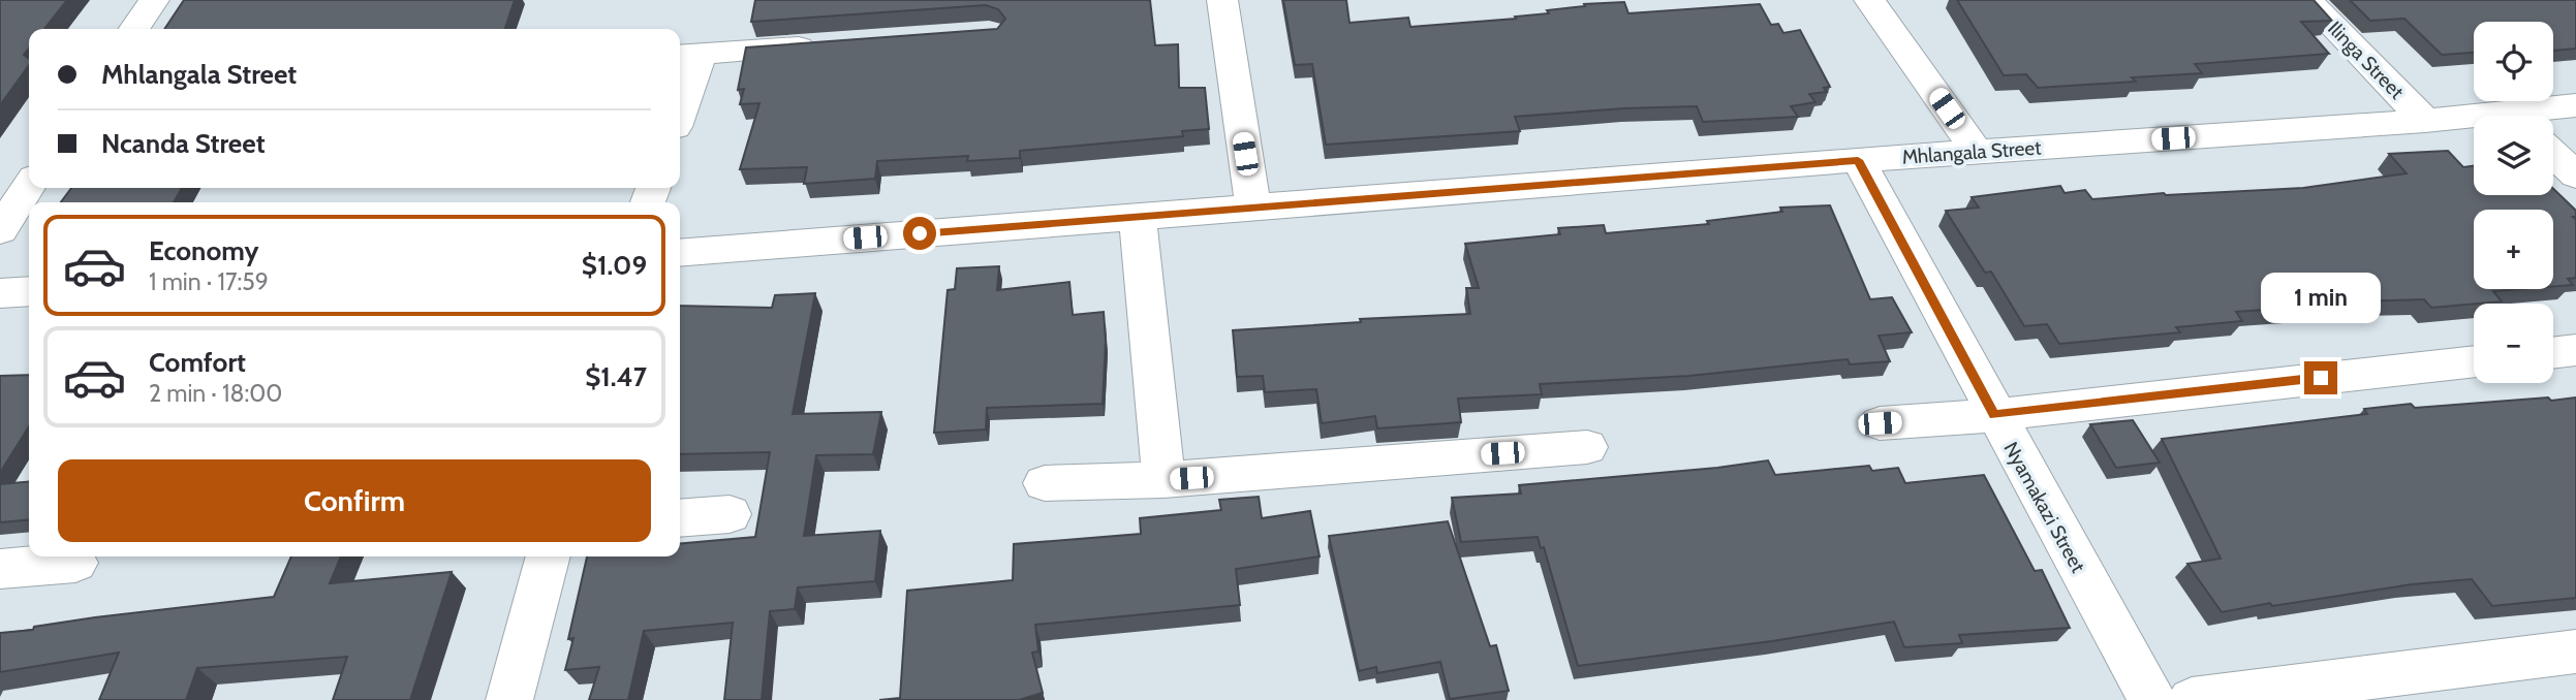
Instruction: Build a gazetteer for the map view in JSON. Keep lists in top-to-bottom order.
{
  "streets": {
    "street": ["Ilinga Street", "Mhlangala Street", "Nyamakazi Street"]
  },
  "crossings": [
    ["Ilinga Street", "Mhlangala Street"],
    ["Mhlangala Street", "Nyamakazi Street"]
  ],
  "page": {
    "map_buttons": ["+", "−"],
    "banner": ["Mhlangala Street", "Ncanda Street"],
    "list": [
      {
        "name": "Economy",
        "note": "1 min · 17:59",
        "value": "$1.09"
      },
      {
        "name": "Comfort",
        "note": "2 min · 18:00",
        "value": "$1.47"
      }
    ],
    "bubble": "1 min",
    "buttons": "Confirm"
  }
}
